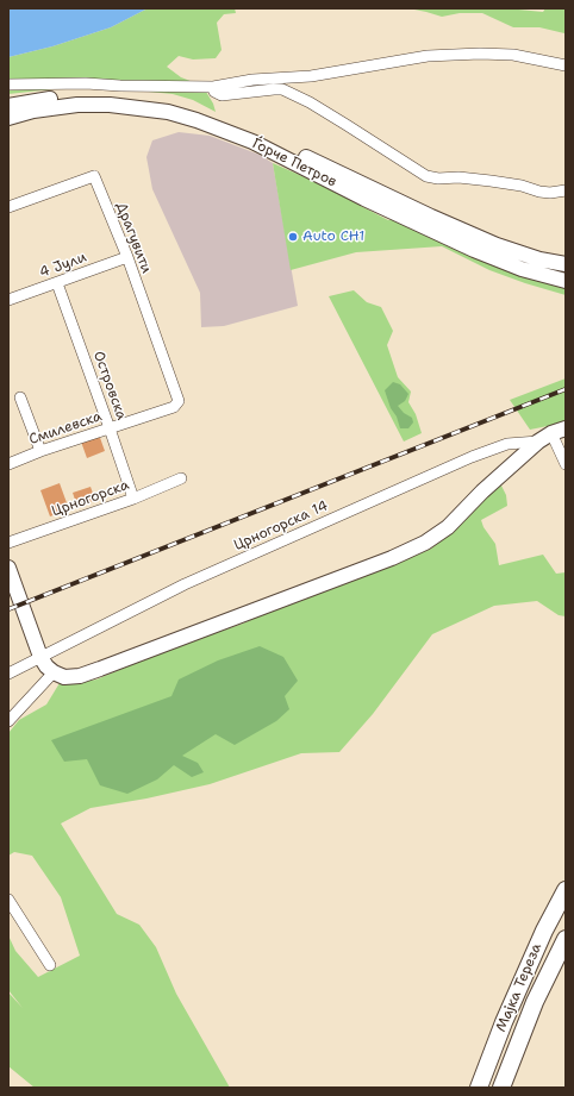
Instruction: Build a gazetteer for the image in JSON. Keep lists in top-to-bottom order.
{
  "streets": {
    "highway": ["Мајка Тереза"],
    "main road": ["Ѓорче Петров"],
    "street": [
      "Драгувити",
      "4 Јули",
      "Островска",
      "Смилевска",
      "Црногорска",
      "Црногорска 14"
    ]
  },
  "crossings": [
    ["Драгувити", "4 Јули"],
    ["Драгувити", "Смилевска"],
    ["4 Јули", "Островска"],
    ["Островска", "Смилевска"],
    ["Островска", "Црногорска"]
  ],
  "places": ["Auto CH1"]
}
